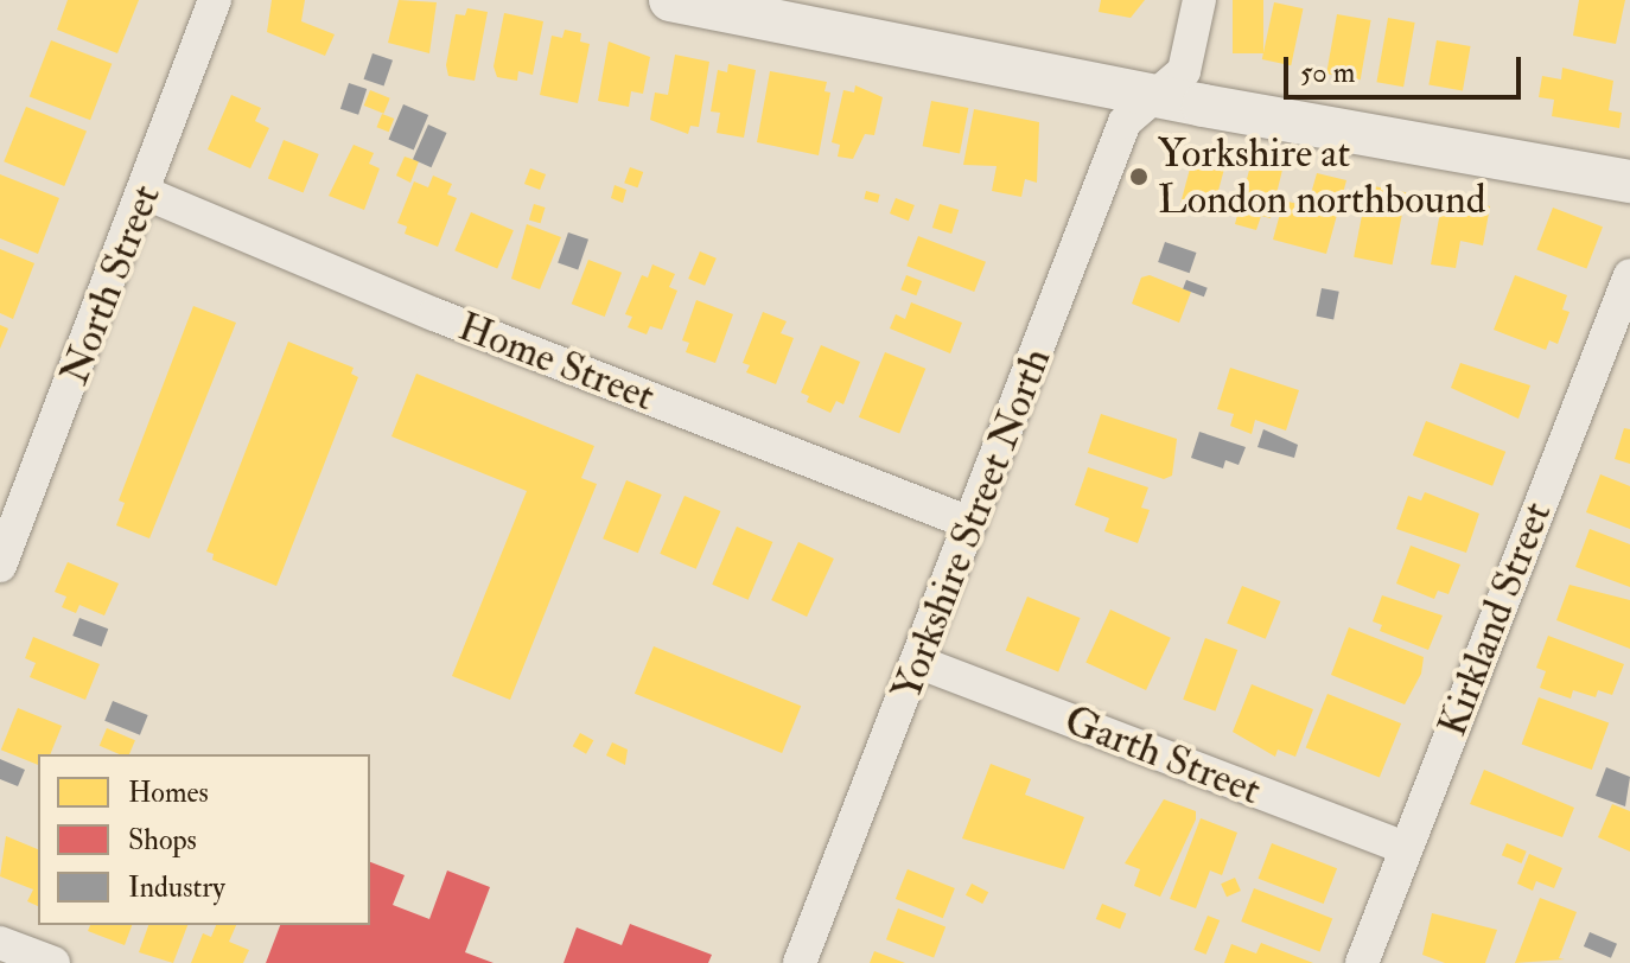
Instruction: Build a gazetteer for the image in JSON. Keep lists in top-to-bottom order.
{
  "streets": {
    "street": [
      "North Street",
      "Home Street",
      "Yorkshire Street North",
      "Kirkland Street",
      "Garth Street"
    ]
  },
  "crossings": [
    ["North Street", "Home Street"],
    ["Home Street", "Yorkshire Street North"],
    ["Yorkshire Street North", "Garth Street"],
    ["Kirkland Street", "Garth Street"]
  ],
  "places": ["Yorkshire at London northbound"],
  "legend": ["Homes", "Shops", "Industry"],
  "scale_bar": "50 m"
}
